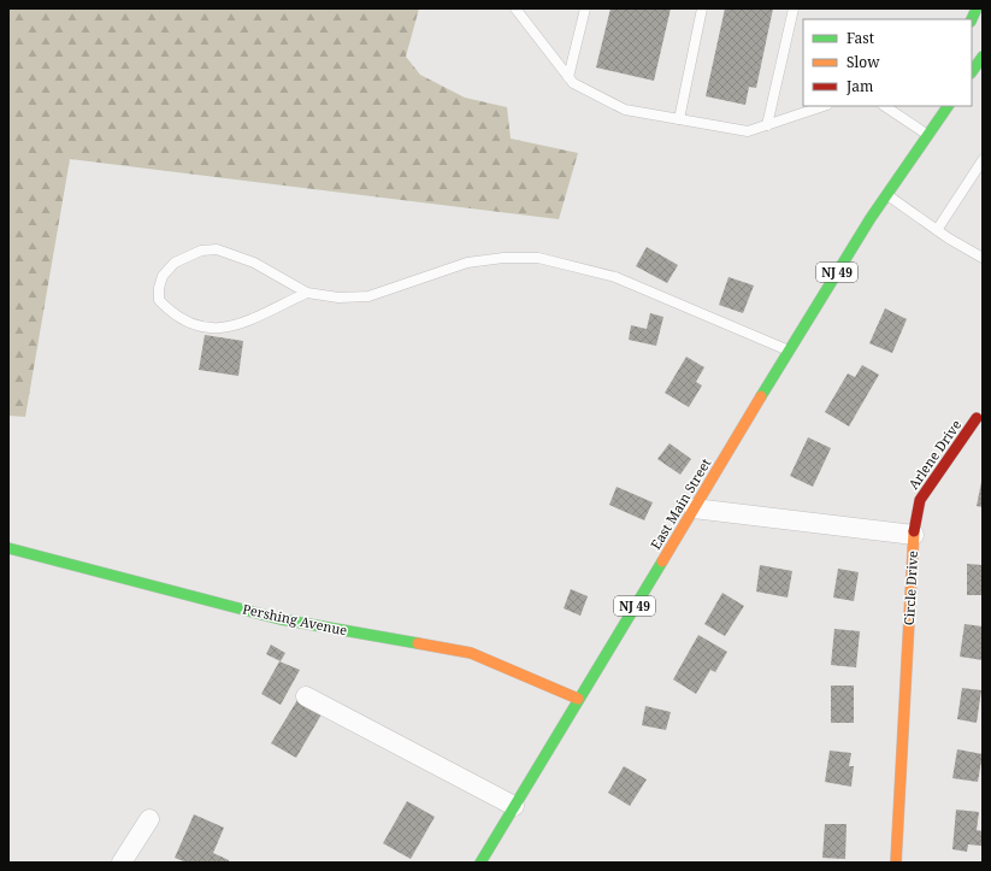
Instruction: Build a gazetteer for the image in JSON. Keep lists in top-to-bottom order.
{
  "streets": {
    "main road": [
      "NJ 49",
      "Arlene Drive",
      "East Main Street",
      "Circle Drive",
      "Pershing Avenue"
    ]
  },
  "crossings": [
    ["Arlene Drive", "Circle Drive"],
    ["East Main Street", "Circle Drive"],
    ["East Main Street", "Pershing Avenue"]
  ],
  "legend": ["Fast", "Slow", "Jam"]
}
